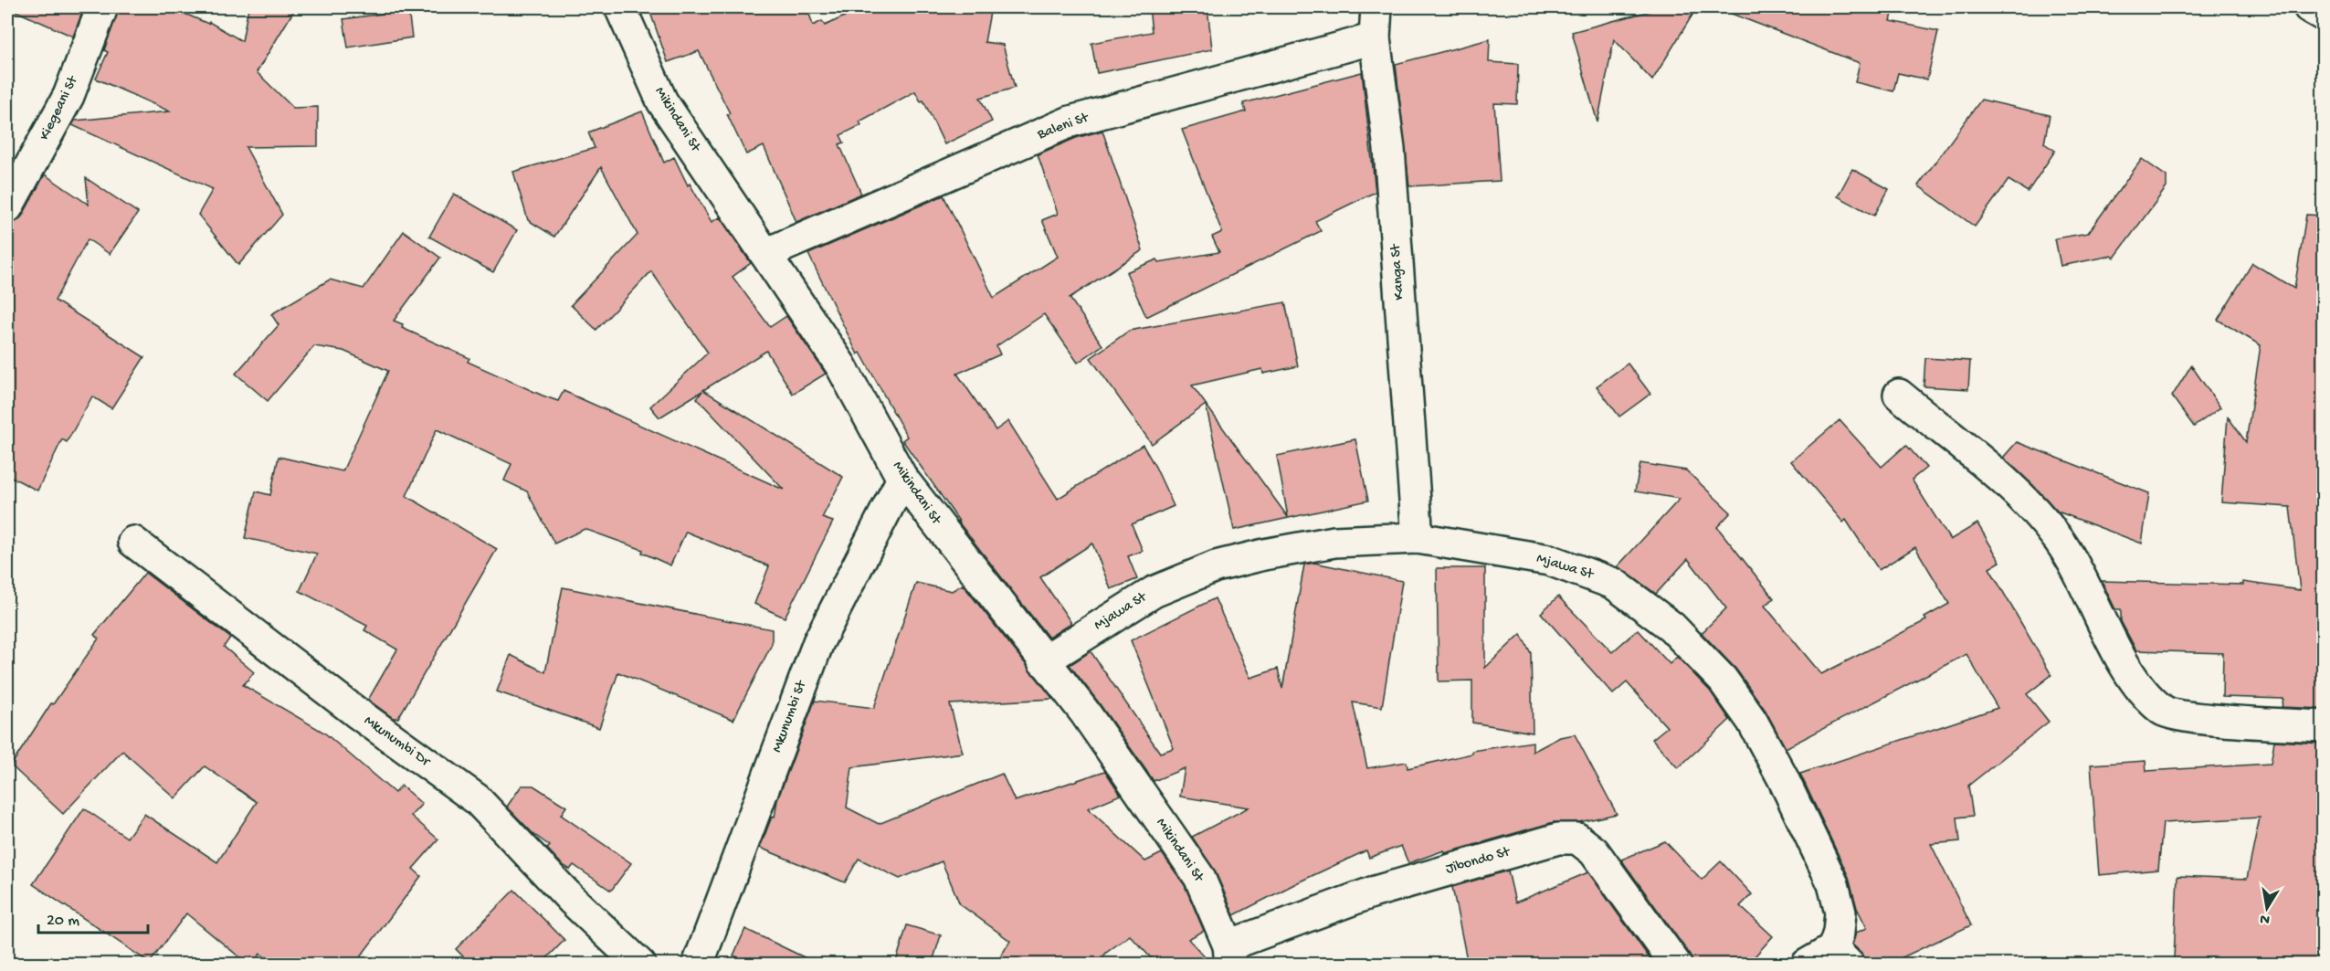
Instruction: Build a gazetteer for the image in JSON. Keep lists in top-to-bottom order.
{
  "streets": {
    "street": [
      "Kiegeani St",
      "Mikindani St",
      "Baleni St",
      "Kanga St",
      "Mjawa St",
      "Mkunumbi St",
      "Mkunumbi Dr",
      "Jibondo St"
    ]
  },
  "crossings": [
    ["Mikindani St", "Baleni St"],
    ["Mikindani St", "Mjawa St"],
    ["Mikindani St", "Mkunumbi St"],
    ["Mikindani St", "Jibondo St"],
    ["Baleni St", "Kanga St"],
    ["Kanga St", "Mjawa St"]
  ],
  "scale_bar": "20 m",
  "north": "bottom"
}
